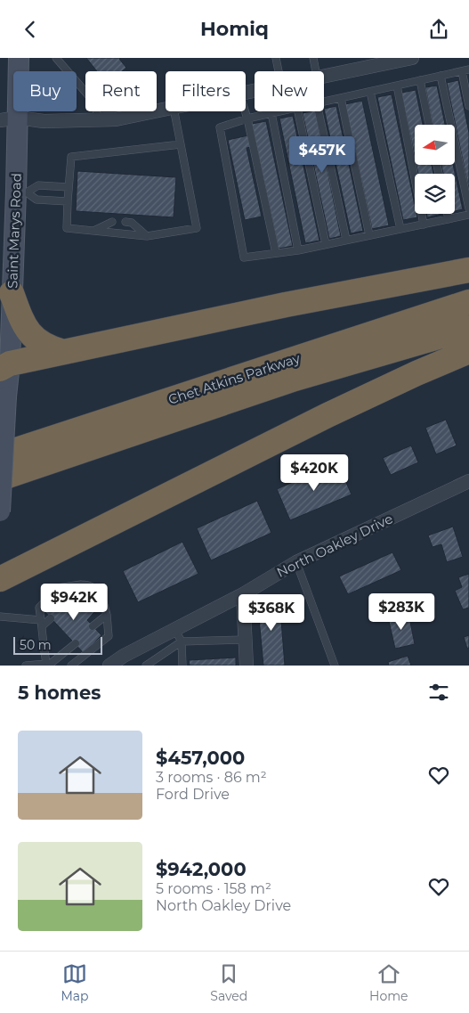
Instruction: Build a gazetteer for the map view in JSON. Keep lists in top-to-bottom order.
{
  "streets": {
    "highway": ["Chet Atkins Parkway"],
    "street": ["Saint Marys Road", "North Oakley Drive"]
  },
  "scale_bar": "50 m",
  "north": "left",
  "page": {
    "header": "Homiq",
    "chip": [
      "Buy",
      "Rent",
      "Filters",
      "New"
    ],
    "price": [
      "$457K",
      "$420K",
      "$942K",
      "$283K",
      "$368K"
    ],
    "scale": "50 m",
    "heading": "5 homes",
    "list": [
      {
        "name": "$457,000",
        "note": "3 rooms · 86 m² · Ford Drive"
      },
      {
        "name": "$942,000",
        "note": "5 rooms · 158 m² · North Oakley Drive"
      }
    ],
    "tabs": ["Map", "Saved", "Home"]
  }
}
